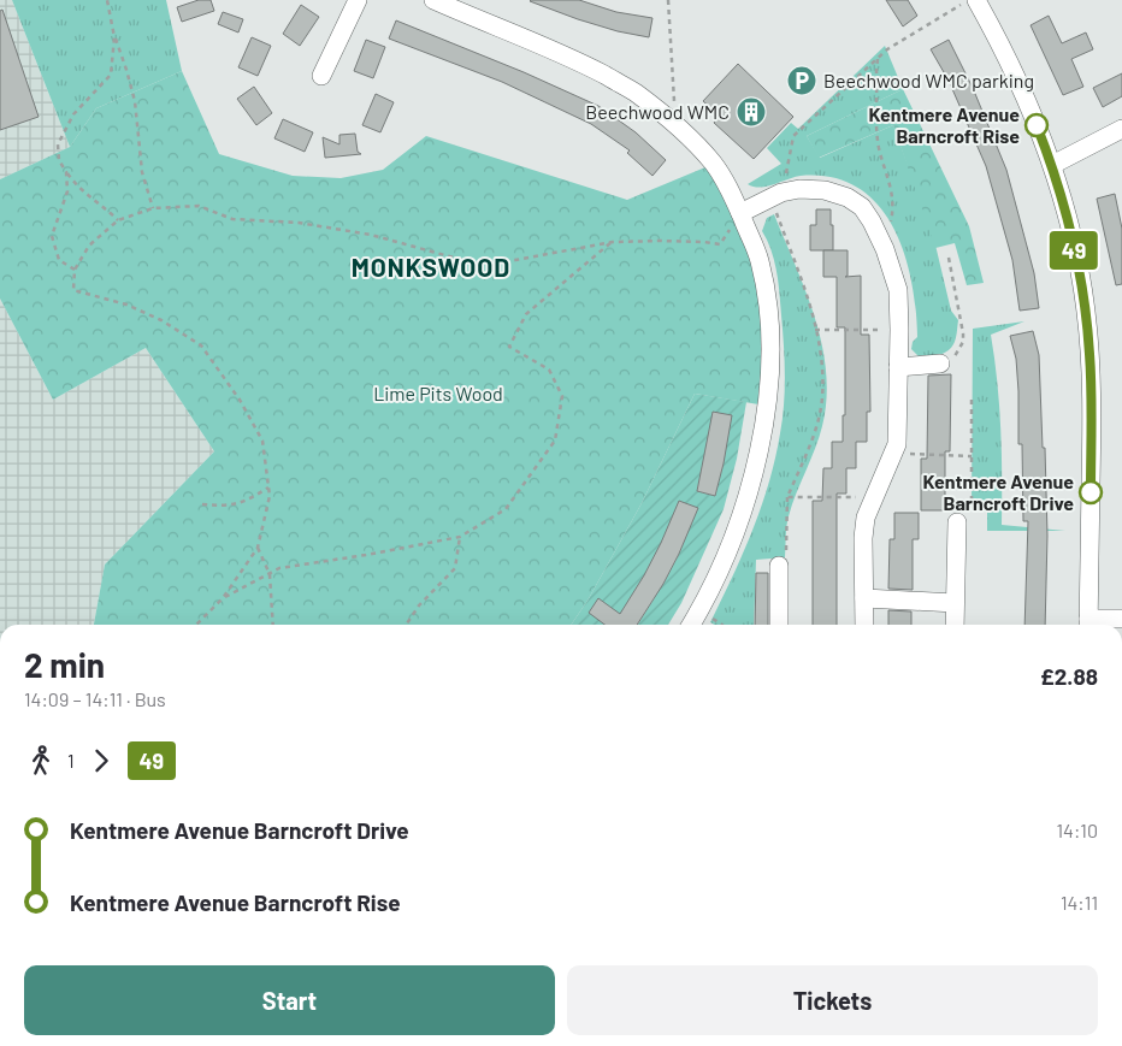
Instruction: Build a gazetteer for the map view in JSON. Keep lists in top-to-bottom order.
{
  "districts": ["MONKSWOOD"],
  "parks": ["Lime Pits Wood"],
  "places": {
    "parking": ["Beechwood WMC parking"],
    "building": ["Beechwood WMC"],
    "other": ["Kentmere Avenue Barncroft Rise", "Kentmere Avenue Barncroft Drive"]
  },
  "lines": ["bus line 49"],
  "page": {
    "on_map": "49",
    "heading": ["2 min", "14:09 – 14:11 · Bus", "£2.88"],
    "legs": ["1", "49"],
    "list": [
      {
        "name": "Kentmere Avenue Barncroft Drive",
        "value": "14:10"
      },
      {
        "name": "Kentmere Avenue Barncroft Rise",
        "value": "14:11"
      }
    ],
    "buttons": ["Start", "Tickets"]
  }
}
